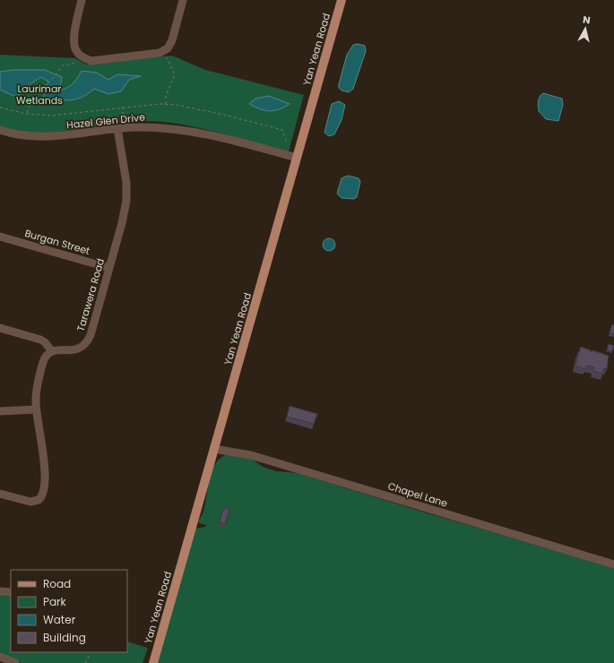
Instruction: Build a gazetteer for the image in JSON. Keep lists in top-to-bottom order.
{
  "streets": {
    "main road": ["Yan Yean Road"],
    "street": [
      "Hazel Glen Drive",
      "Burgan Street",
      "Tarawera Road",
      "Chapel Lane"
    ]
  },
  "crossings": [
    ["Yan Yean Road", "Hazel Glen Drive"],
    ["Yan Yean Road", "Chapel Lane"],
    ["Hazel Glen Drive", "Tarawera Road"],
    ["Burgan Street", "Tarawera Road"]
  ],
  "parks": ["Laurimar Wetlands"],
  "legend": [
    "Road",
    "Park",
    "Water",
    "Building"
  ],
  "north": "top"
}
